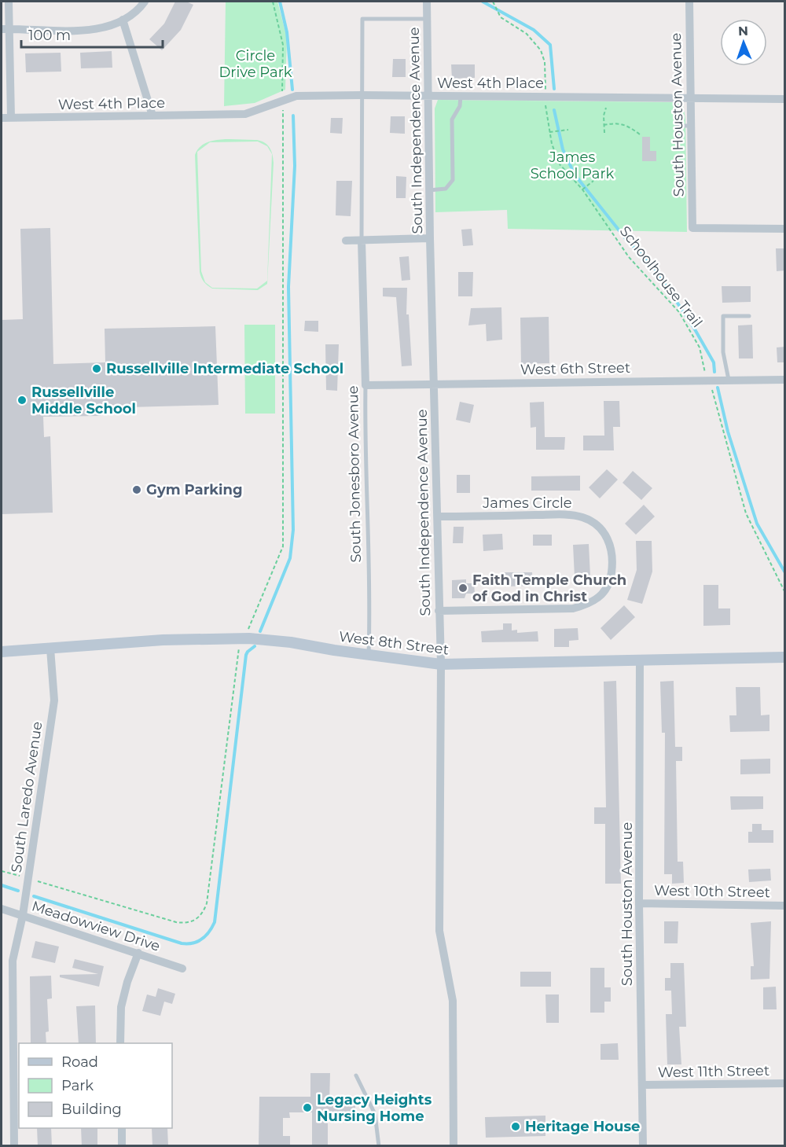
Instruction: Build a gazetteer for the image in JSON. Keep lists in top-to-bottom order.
{
  "streets": {
    "street": [
      "West 4th Place",
      "South Houston Avenue",
      "South Independence Avenue",
      "West 6th Street",
      "South Jonesboro Avenue",
      "James Circle",
      "West 8th Street",
      "South Laredo Avenue",
      "West 10th Street",
      "Meadowview Drive",
      "West 11th Street"
    ],
    "path": ["Schoolhouse Trail"]
  },
  "crossings": [
    ["West 4th Place", "South Houston Avenue"],
    ["West 4th Place", "South Independence Avenue"],
    ["West 4th Place", "Schoolhouse Trail"],
    ["West 4th Place", "South Jonesboro Avenue"],
    ["South Houston Avenue", "West 8th Street"],
    ["South Houston Avenue", "West 10th Street"],
    ["South Houston Avenue", "West 11th Street"],
    ["South Independence Avenue", "West 6th Street"],
    ["South Independence Avenue", "South Jonesboro Avenue"],
    ["South Independence Avenue", "James Circle"],
    ["South Independence Avenue", "West 8th Street"],
    ["Schoolhouse Trail", "West 6th Street"],
    ["West 6th Street", "South Jonesboro Avenue"],
    ["South Jonesboro Avenue", "West 8th Street"],
    ["West 8th Street", "South Laredo Avenue"],
    ["South Laredo Avenue", "Meadowview Drive"]
  ],
  "parks": ["Circle Drive Park", "James School Park"],
  "places": [
    "Russellville Intermediate School",
    "Russellville Middle School",
    "Gym Parking",
    "Faith Temple Church of God in Christ",
    "Legacy Heights Nursing Home",
    "Heritage House"
  ],
  "legend": ["Road", "Park", "Building"],
  "scale_bar": "100 m",
  "north": "top"
}
